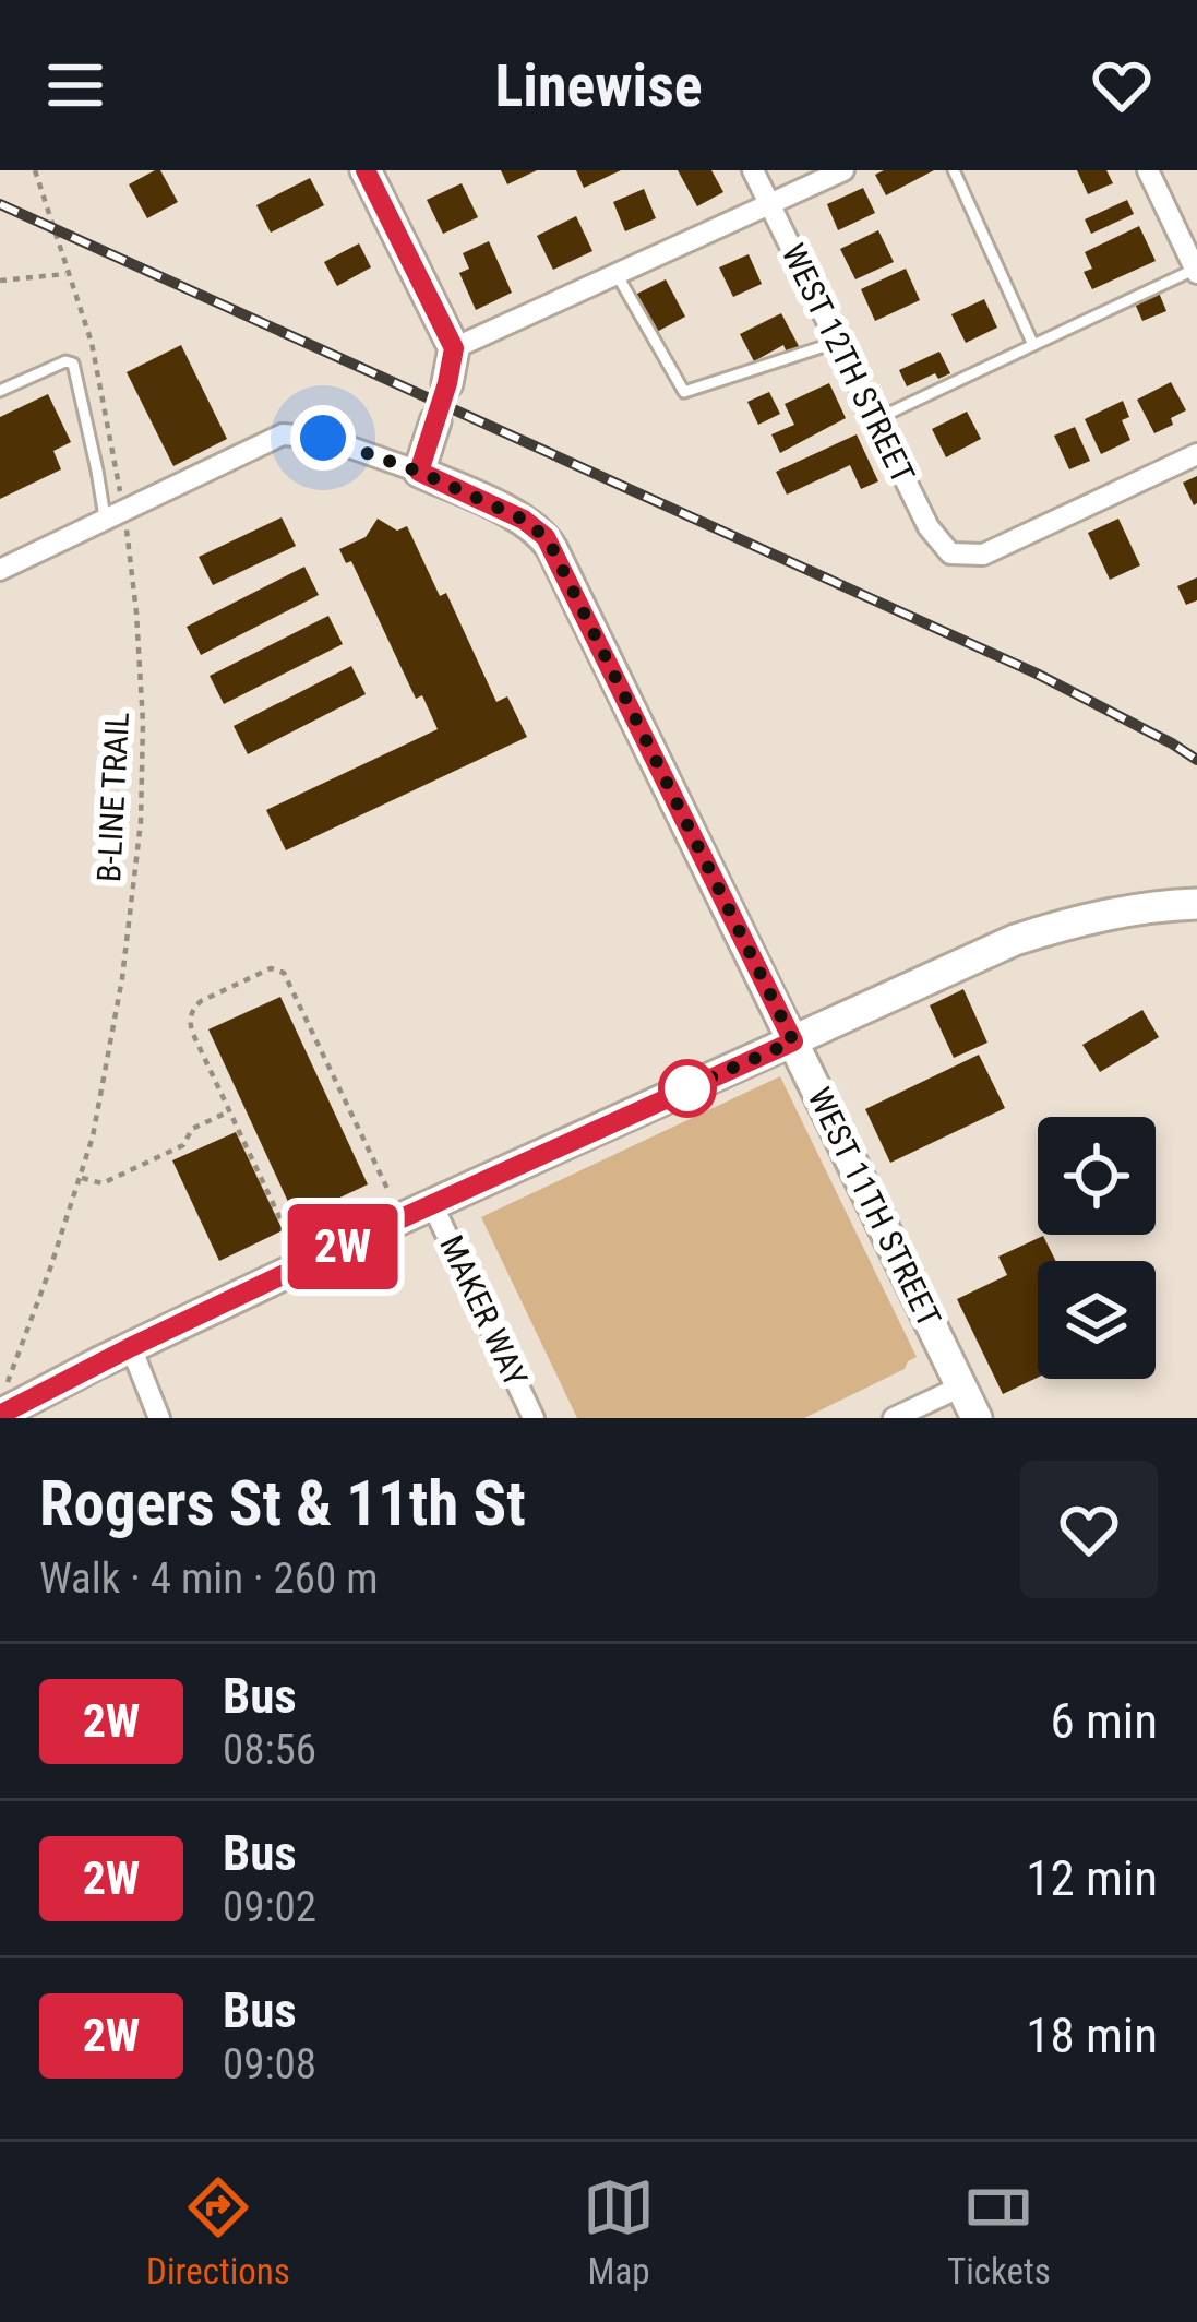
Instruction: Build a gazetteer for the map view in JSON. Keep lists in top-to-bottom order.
{
  "streets": {
    "street": ["WEST 12TH STREET", "WEST 11TH STREET", "MAKER WAY"],
    "path": ["B-LINE TRAIL"]
  },
  "lines": ["bus line 2W"],
  "page": {
    "header": "Linewise",
    "on_map": "2W",
    "heading": ["Rogers St & 11th St", "Walk · 4 min · 260 m"],
    "list": [
      {
        "mark": "2W",
        "name": "Bus",
        "note": "08:56",
        "value": "6 min"
      },
      {
        "mark": "2W",
        "name": "Bus",
        "note": "09:02",
        "value": "12 min"
      },
      {
        "mark": "2W",
        "name": "Bus",
        "note": "09:08",
        "value": "18 min"
      }
    ],
    "tabs": ["Directions", "Map", "Tickets"]
  }
}
